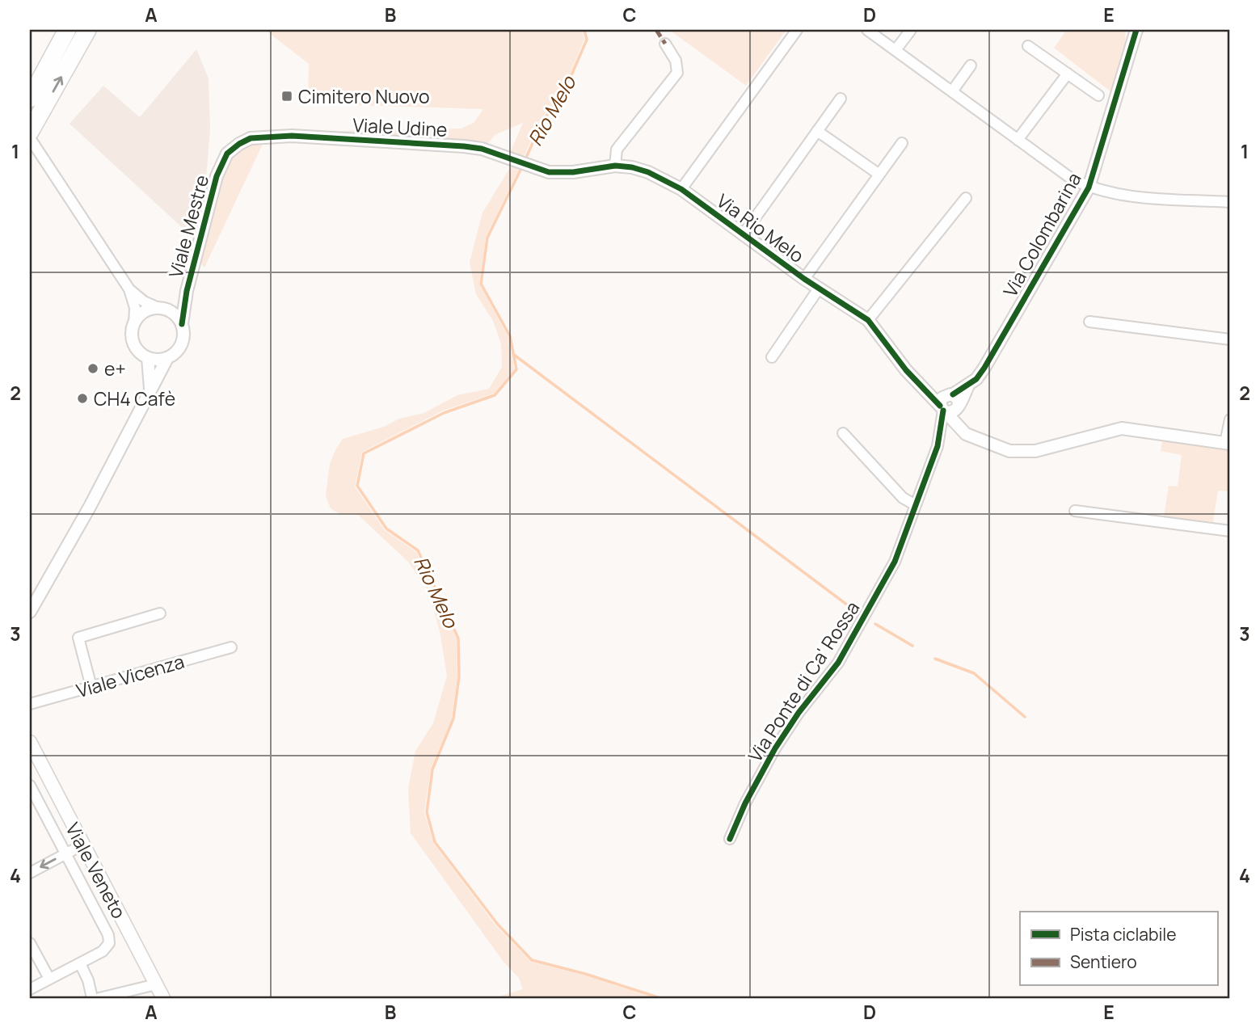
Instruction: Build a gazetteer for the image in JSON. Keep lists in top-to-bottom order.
{
  "streets": {
    "main road": ["Viale Veneto"],
    "street": [
      "Viale Udine",
      "Viale Mestre",
      "Via Rio Melo",
      "Via Colombarina",
      "Viale Vicenza",
      "Via Ponte di Ca' Rossa"
    ]
  },
  "crossings": [
    ["Viale Udine", "Viale Mestre"],
    ["Viale Udine", "Via Rio Melo"],
    ["Via Rio Melo", "Via Colombarina"],
    ["Via Rio Melo", "Via Ponte di Ca' Rossa"],
    ["Via Colombarina", "Via Ponte di Ca' Rossa"]
  ],
  "water": ["Rio Melo"],
  "places": {
    "transit": ["Cimitero Nuovo"],
    "other": ["e+", "CH4 Cafè"]
  },
  "legend": ["Pista ciclabile", "Sentiero"],
  "grid": {
    "columns": [
      "A",
      "B",
      "C",
      "D",
      "E"
    ],
    "rows": [
      "1",
      "2",
      "3",
      "4"
    ]
  }
}
